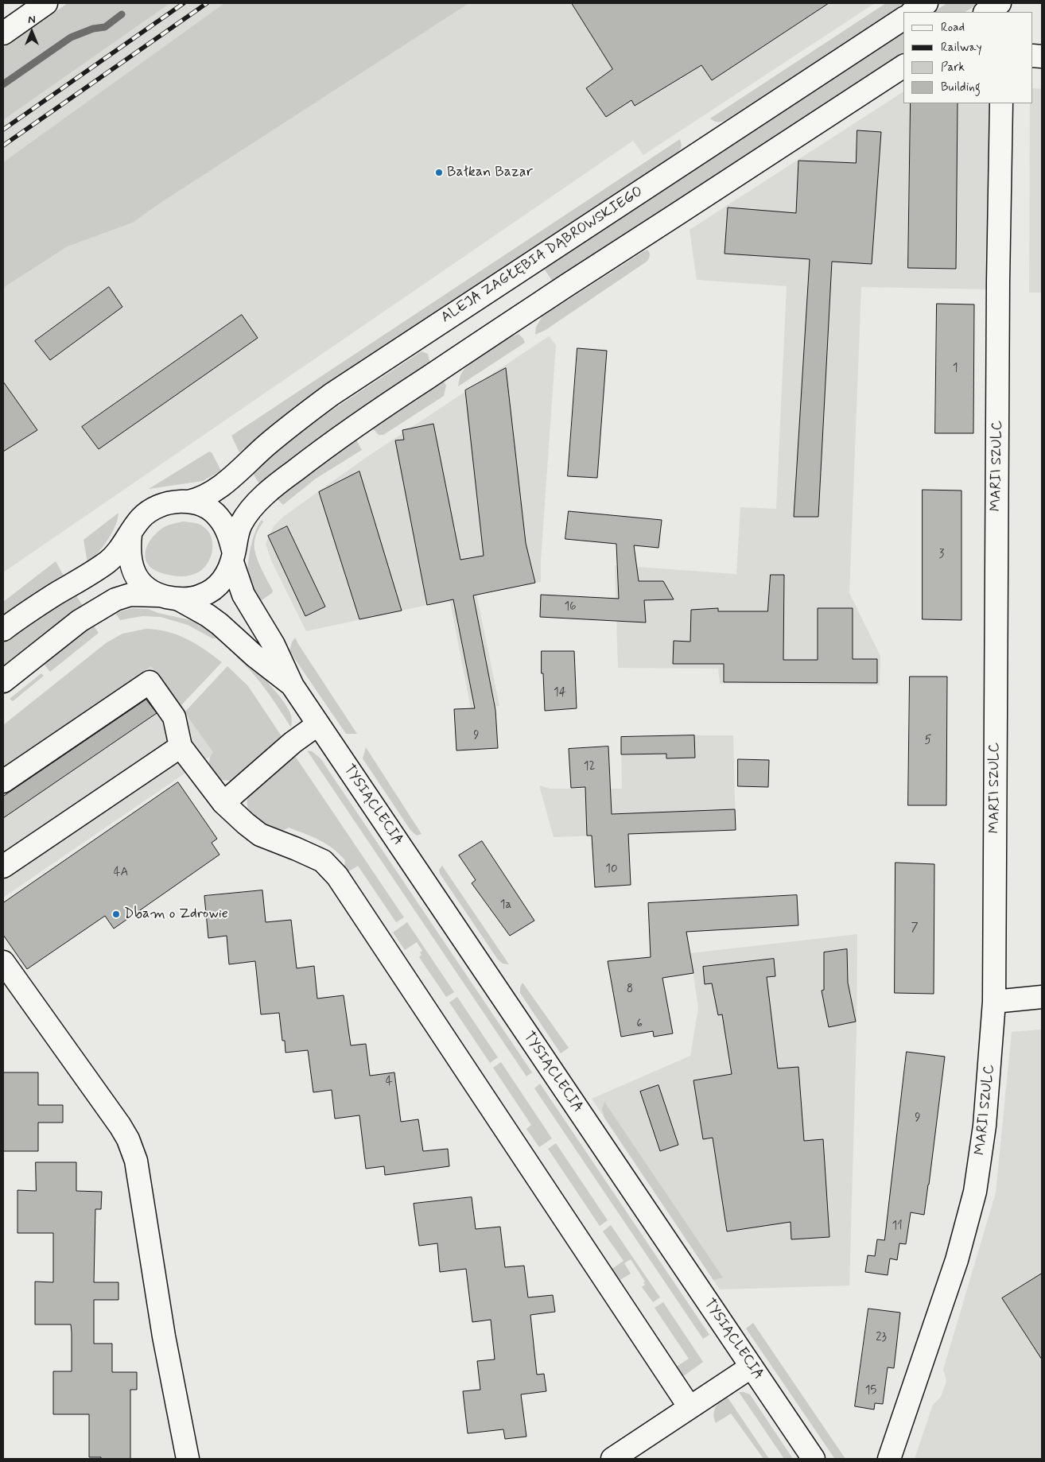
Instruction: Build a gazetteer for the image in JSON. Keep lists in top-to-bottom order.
{
  "streets": {
    "street": ["ALEJA ZAGŁĘBIA DĄBROWSKIEGO", "MARII SZULC", "TYSIĄCLECIA"]
  },
  "crossings": [
    ["ALEJA ZAGŁĘBIA DĄBROWSKIEGO", "TYSIĄCLECIA"]
  ],
  "places": ["Bałkan Bazar", "Dbam o Zdrowie"],
  "house_numbers": [
    "1",
    "3",
    "16",
    "14",
    "9",
    "5",
    "12",
    "10",
    "4A",
    "1a",
    "7",
    "8",
    "6",
    "4",
    "9",
    "11",
    "23",
    "15"
  ],
  "legend": [
    "Road",
    "Railway",
    "Park",
    "Building"
  ],
  "north": "top"
}
